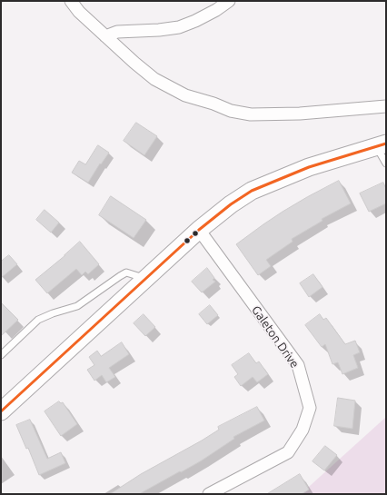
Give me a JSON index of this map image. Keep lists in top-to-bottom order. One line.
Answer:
{"streets":{"street":["Galeton Drive"]}}
